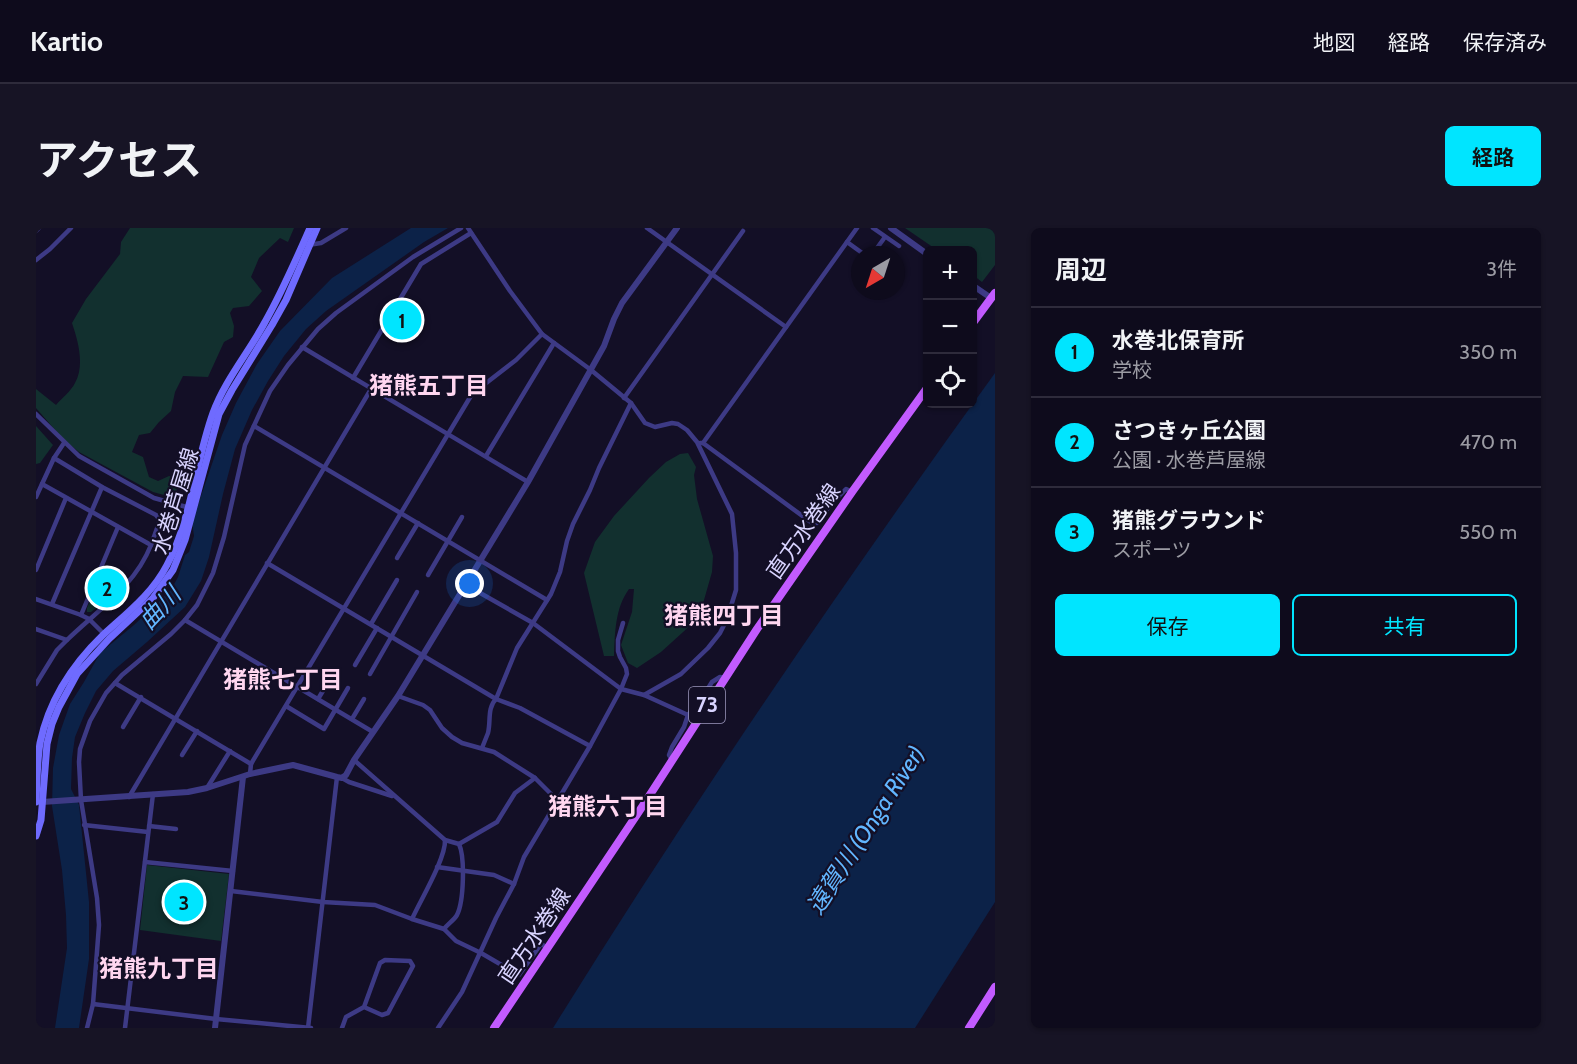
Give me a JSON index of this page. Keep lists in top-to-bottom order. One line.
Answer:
{"streets":{"main road":["水巻芦屋線","直方水巻線","73"]},"districts":["猪熊五丁目","猪熊四丁目","猪熊七丁目","猪熊六丁目","猪熊九丁目"],"water":["曲川","遠賀川 (Onga River)"],"north":"bottom left","page":{"header":"Kartio","nav":["地図","経路","保存済み"],"title":"アクセス","buttons":["経路",["保存","共有"]],"heading":["周辺","3件"],"map_buttons":["+","−"],"pins":["1","2","3"],"list":[{"mark":"1","name":"水巻北保育所","note":"学校","value":"350 m"},{"mark":"2","name":"さつきヶ丘公園","note":"公園 · 水巻芦屋線","value":"470 m"},{"mark":"3","name":"猪熊グラウンド","note":"スポーツ","value":"550 m"}]}}
